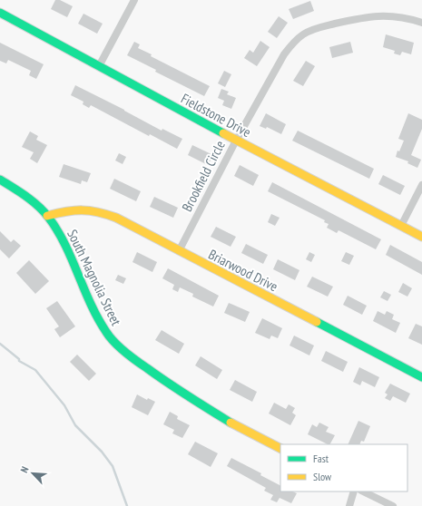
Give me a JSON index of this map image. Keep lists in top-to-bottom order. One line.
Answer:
{"streets":{"street":["Fieldstone Drive","Brookfield Circle","Briarwood Drive","South Magnolia Street"]},"crossings":[["Fieldstone Drive","Brookfield Circle"],["Brookfield Circle","Briarwood Drive"],["Briarwood Drive","South Magnolia Street"]],"legend":["Fast","Slow"],"north":"top left"}
